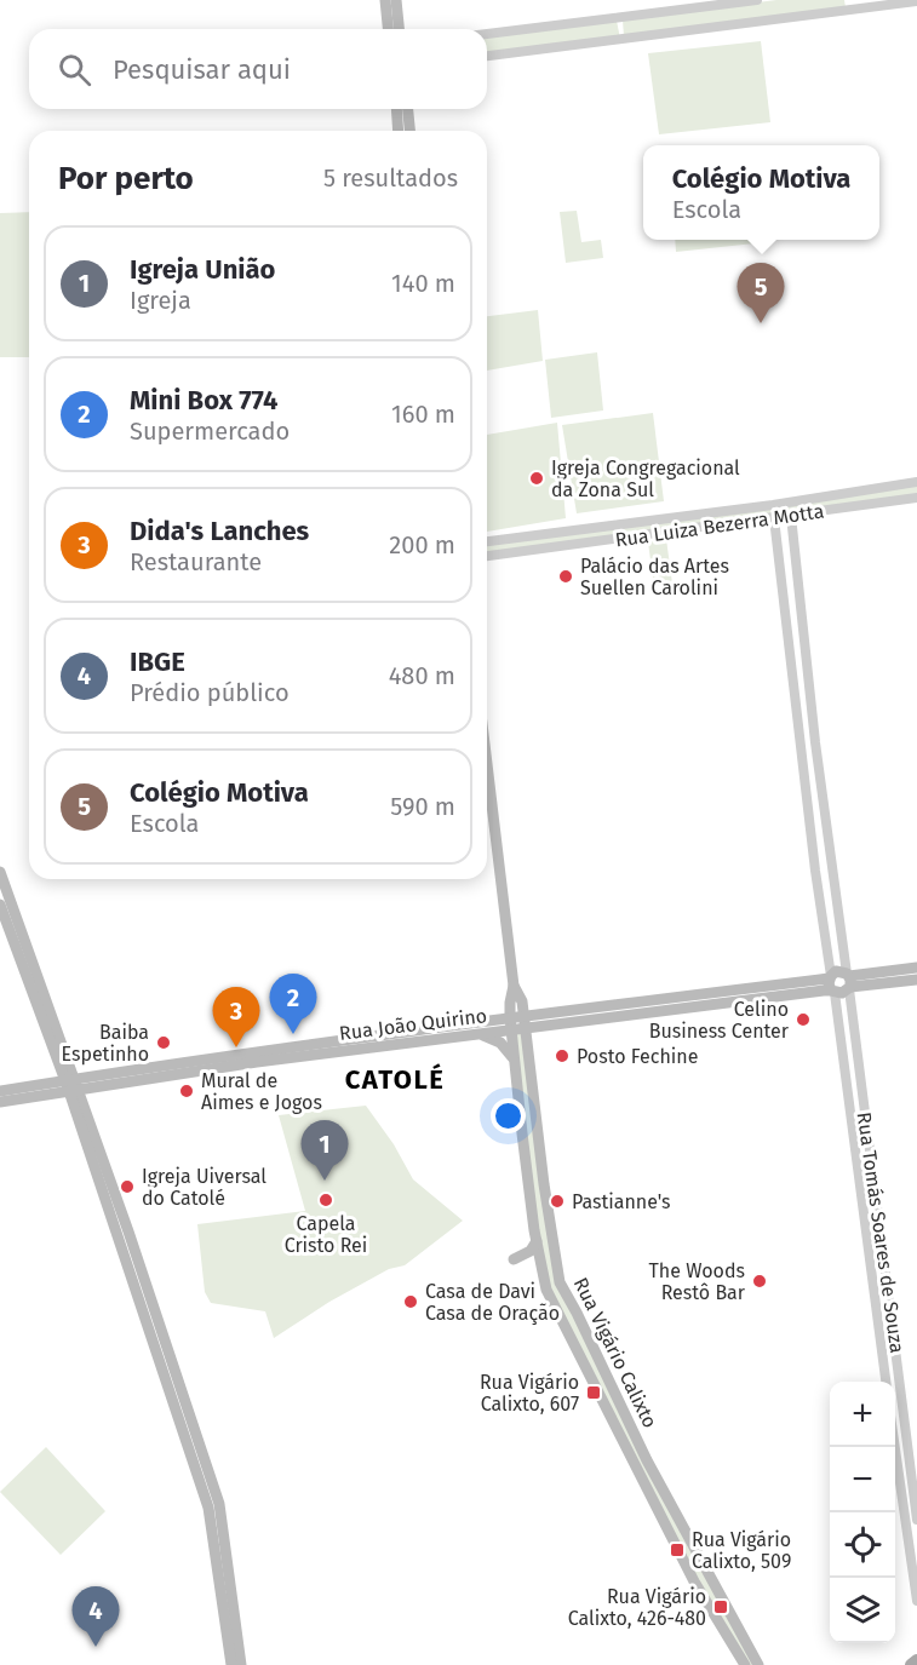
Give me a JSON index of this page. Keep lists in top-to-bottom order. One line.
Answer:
{"streets":{"main road":["Rua João Quirino","Rua Vigário Calixto"],"street":["Rua Luiza Bezerra Motta","Rua Tomás Soares de Souza"]},"crossings":[["Rua Luiza Bezerra Motta","Rua Tomás Soares de Souza"],["Rua João Quirino","Rua Tomás Soares de Souza"],["Rua João Quirino","Rua Vigário Calixto"]],"districts":["CATOLÉ"],"places":{"other":["Igreja Congregacional da Zona Sul","Palácio das Artes Suellen Carolini","Celino Business Center","Baiba Espetinho","Posto Fechine","Mural de Aimes e Jogos","Igreja Uiversal do Catolé","Capela Cristo Rei","Pastianne's","The Woods Restô Bar","Casa de Davi Casa de Oração"],"transit":["Rua Vigário Calixto, 607","Rua Vigário Calixto, 509","Rua Vigário Calixto, 426-480"]},"page":{"search":"Pesquisar aqui","heading":["Por perto","5 resultados"],"popup":["Colégio Motiva","Escola"],"list":[{"mark":"1","name":"Igreja União","note":"Igreja","value":"140 m"},{"mark":"2","name":"Mini Box 774","note":"Supermercado","value":"160 m"},{"mark":"3","name":"Dida's Lanches","note":"Restaurante","value":"200 m"},{"mark":"4","name":"IBGE","note":"Prédio público","value":"480 m"},{"mark":"5","name":"Colégio Motiva","note":"Escola","value":"590 m"}],"pins":["5","2","3","1","4"],"map_buttons":["+","−"]}}
